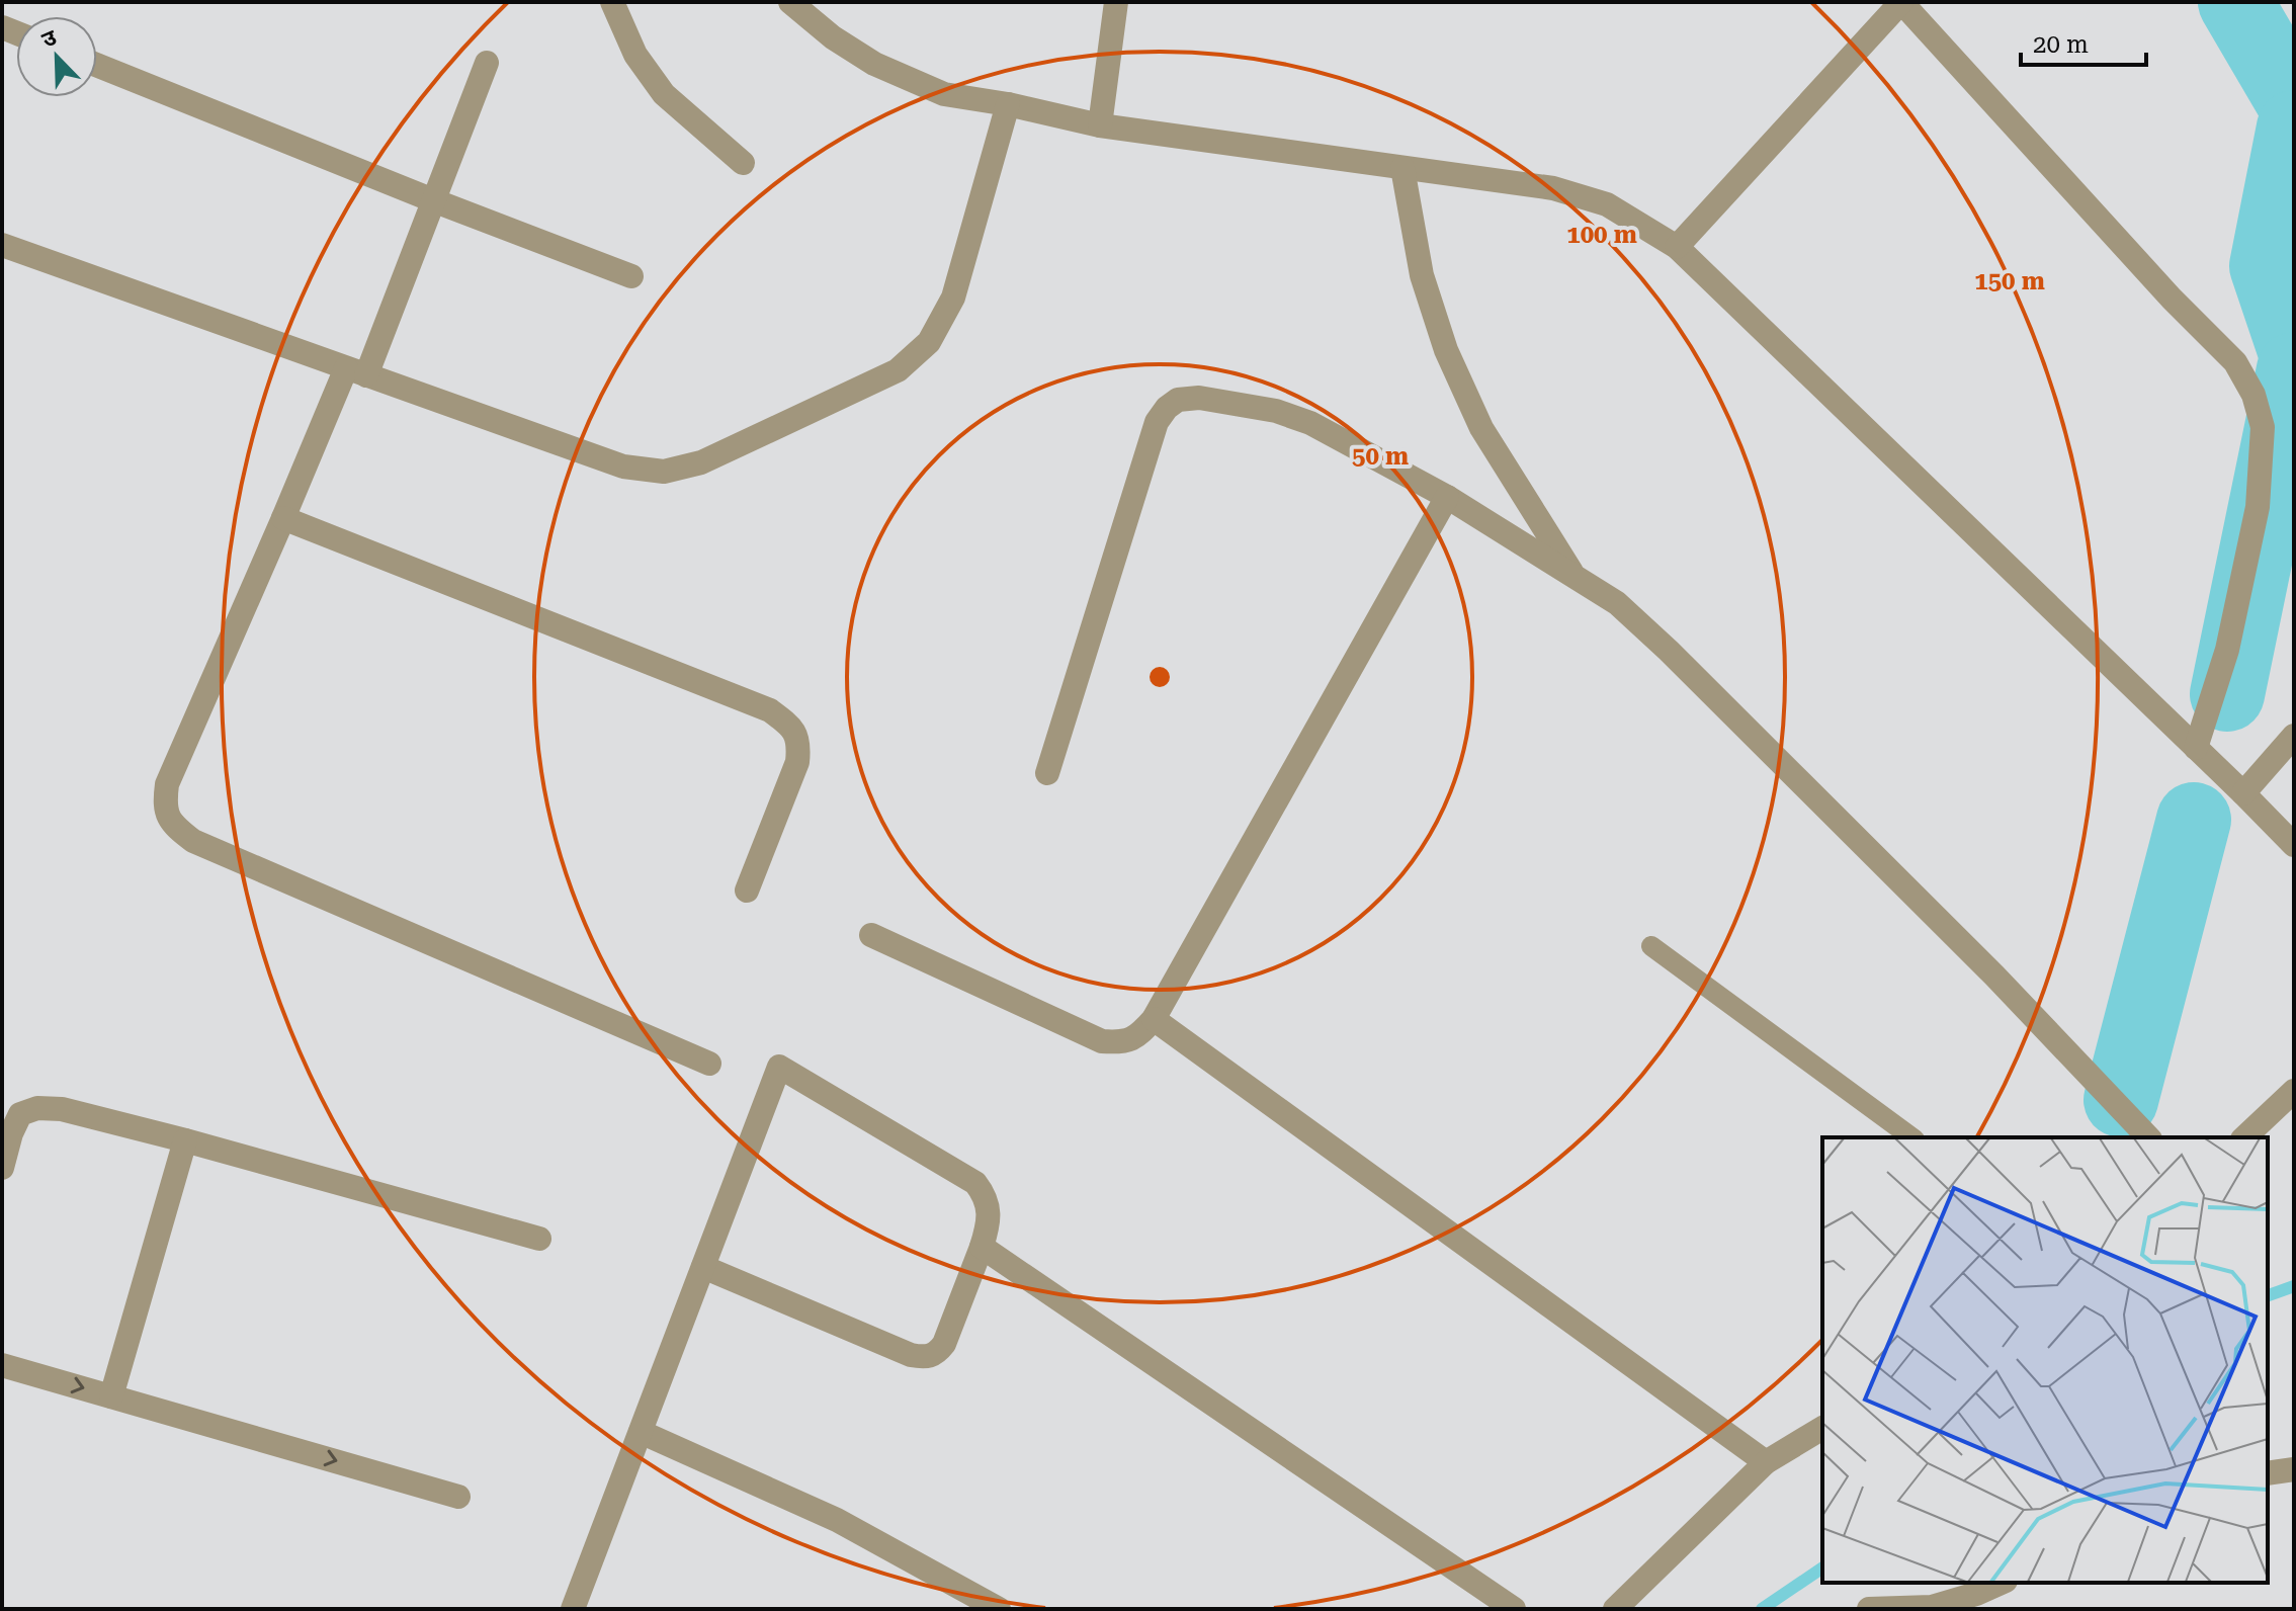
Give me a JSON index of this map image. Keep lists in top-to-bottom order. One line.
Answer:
{"scale_bar":"20 m","north":"top left","rings":["100 m","150 m","50 m"]}
